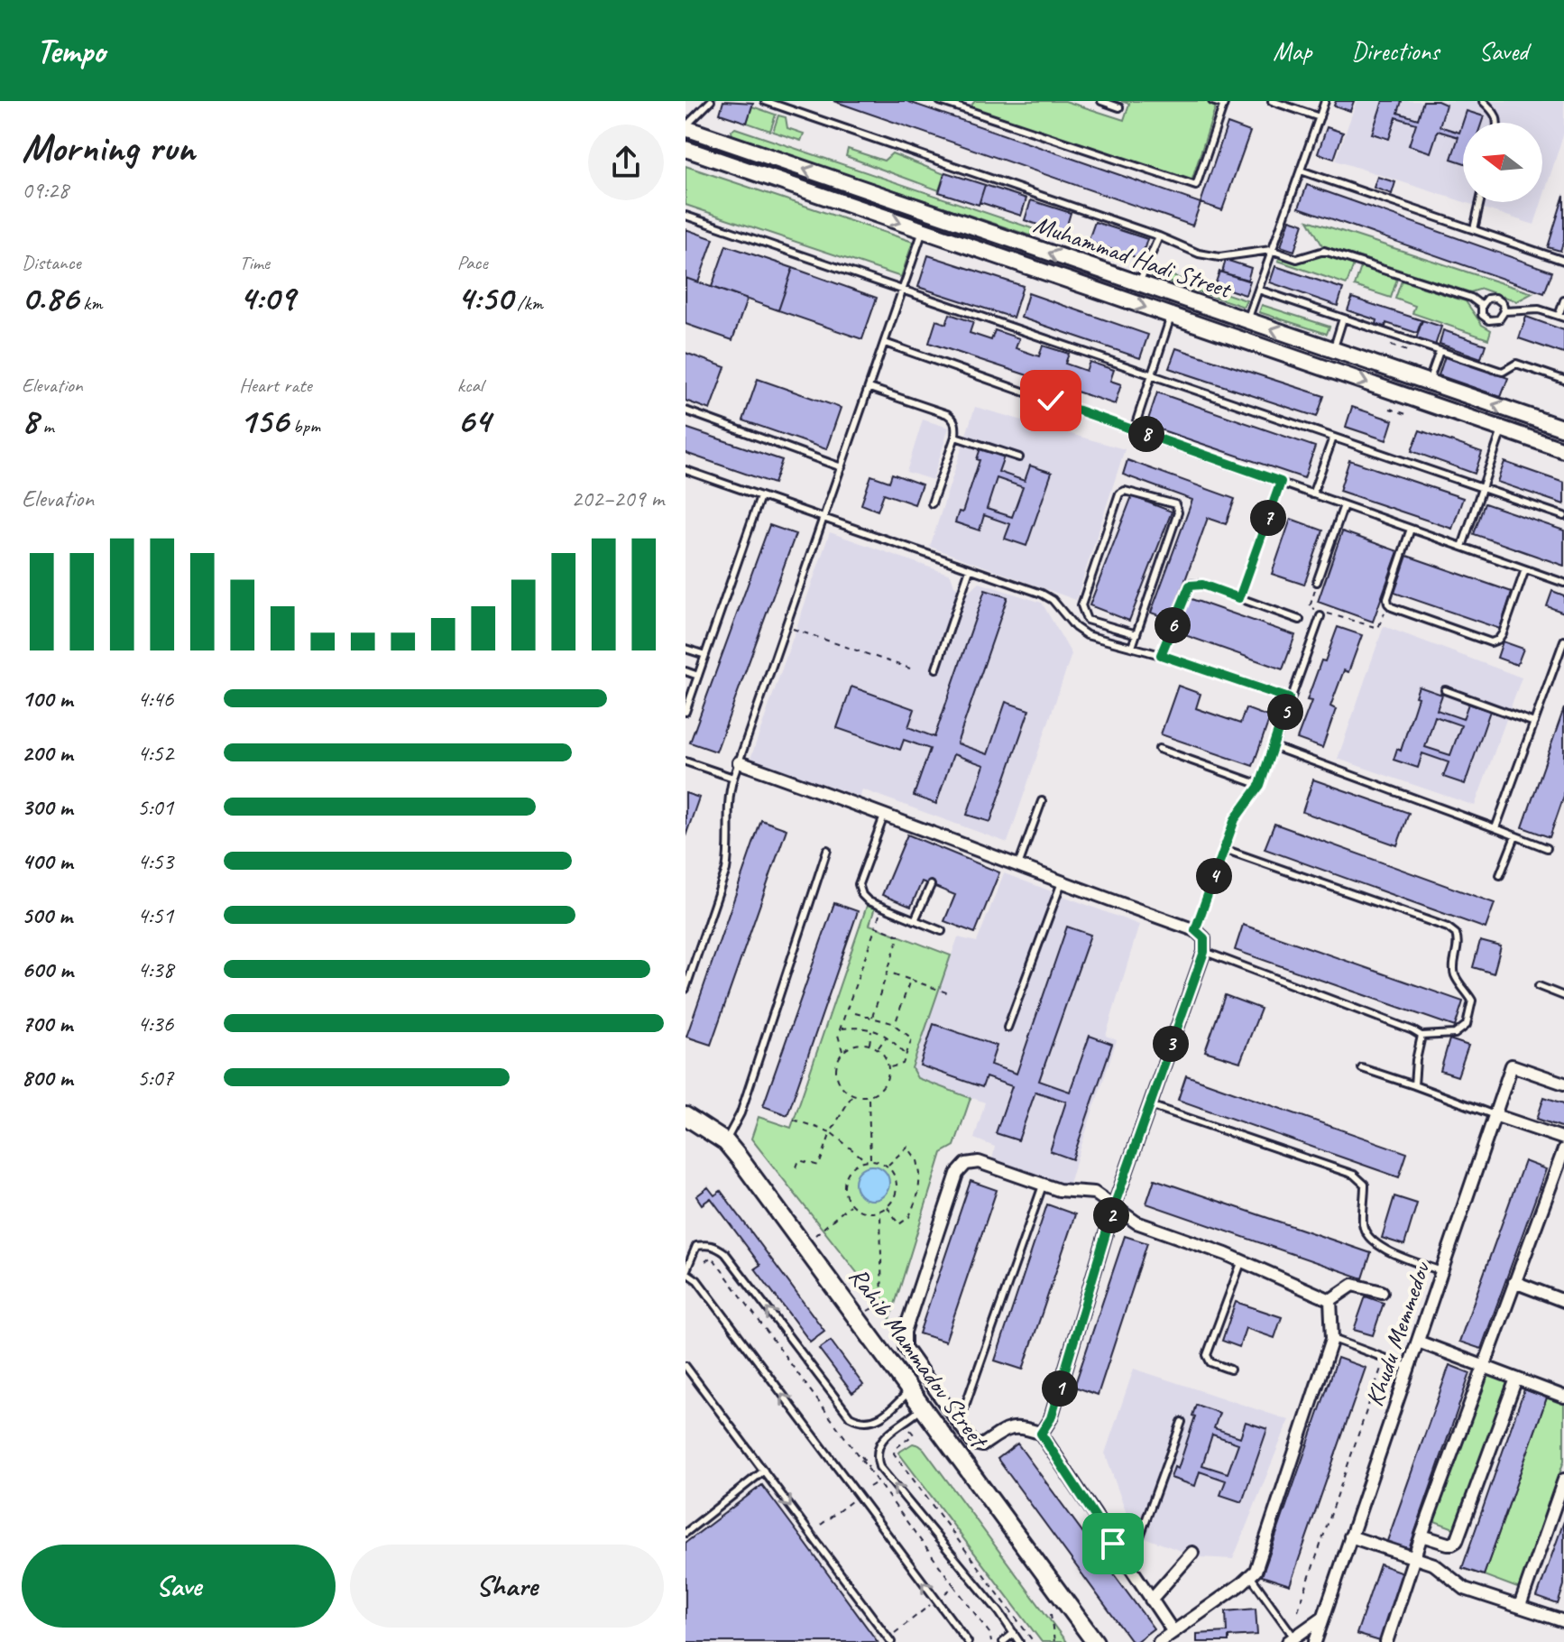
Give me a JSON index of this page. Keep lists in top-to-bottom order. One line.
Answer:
{"streets":{"main road":["Rahib Mammadov Street"],"street":["Muhammad Hadi Street","Khudu Memmedov"]},"north":"left","page":{"header":"Tempo","nav":["Map","Directions","Saved"],"heading":["Morning run","09:28"],"stats":[["Distance","0.86 km"],["Time","4:09"],["Pace","4:50 /km"],["Elevation","8 m"],["Heart rate","156 bpm"],["kcal","64"]],"pins":["8","7","6","5","4","3","2","1"],"chart":["Elevation","202–209 m"],"list":[{"name":"100 m","note":"4:46"},{"name":"200 m","note":"4:52"},{"name":"300 m","note":"5:01"},{"name":"400 m","note":"4:53"},{"name":"500 m","note":"4:51"},{"name":"600 m","note":"4:38"},{"name":"700 m","note":"4:36"},{"name":"800 m","note":"5:07"}],"buttons":["Save","Share"]}}
